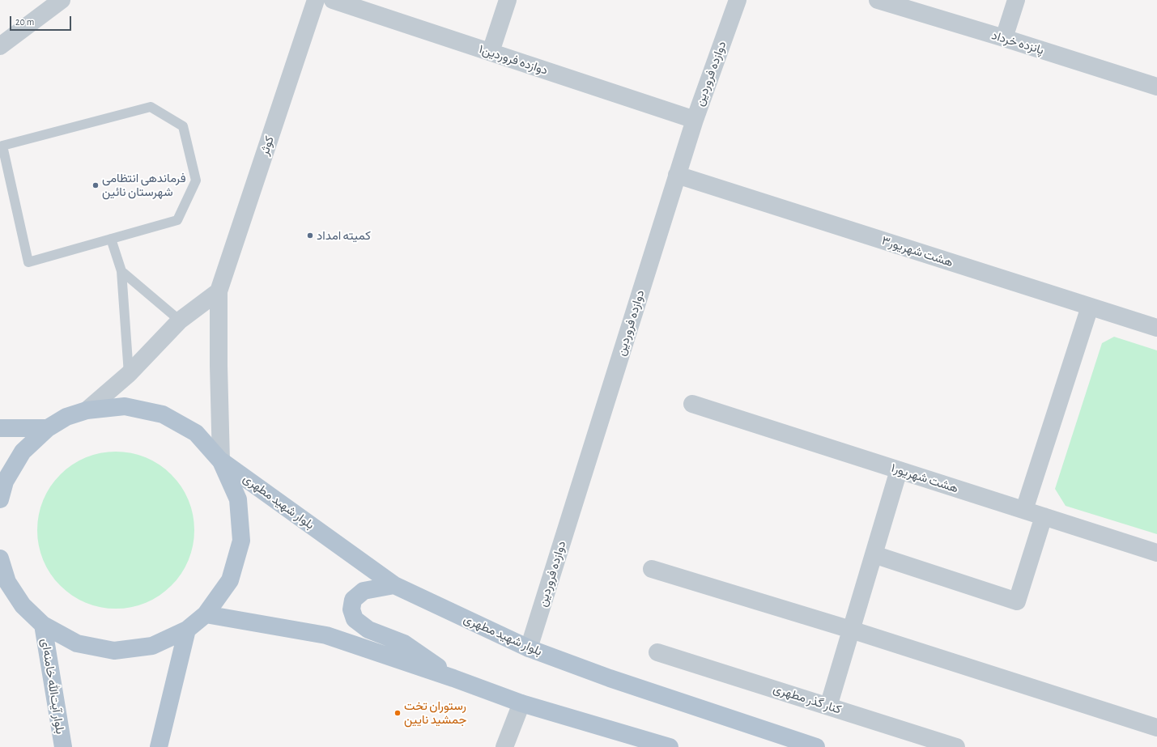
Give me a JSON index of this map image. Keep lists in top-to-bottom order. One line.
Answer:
{"streets":{"main road":["بلوار شهید مطهری","بلوار آیت‌الله خامنه‌ای"],"street":["پانزده خرداد","دوازده فروردین۱","دوازده فروردین","کوثر","هشت شهریور۳","هشت شهریور۱","کنار گذر مطهری"]},"crossings":[["دوازده فروردین۱","دوازده فروردین"],["دوازده فروردین","هشت شهریور۳"],["دوازده فروردین","بلوار شهید مطهری"],["کوثر","بلوار شهید مطهری"]],"places":["فرماندهی انتظامی شهرستان نائین","کمیته امداد","رستوران تخت جمشید نایین"],"scale_bar":"20 m"}
